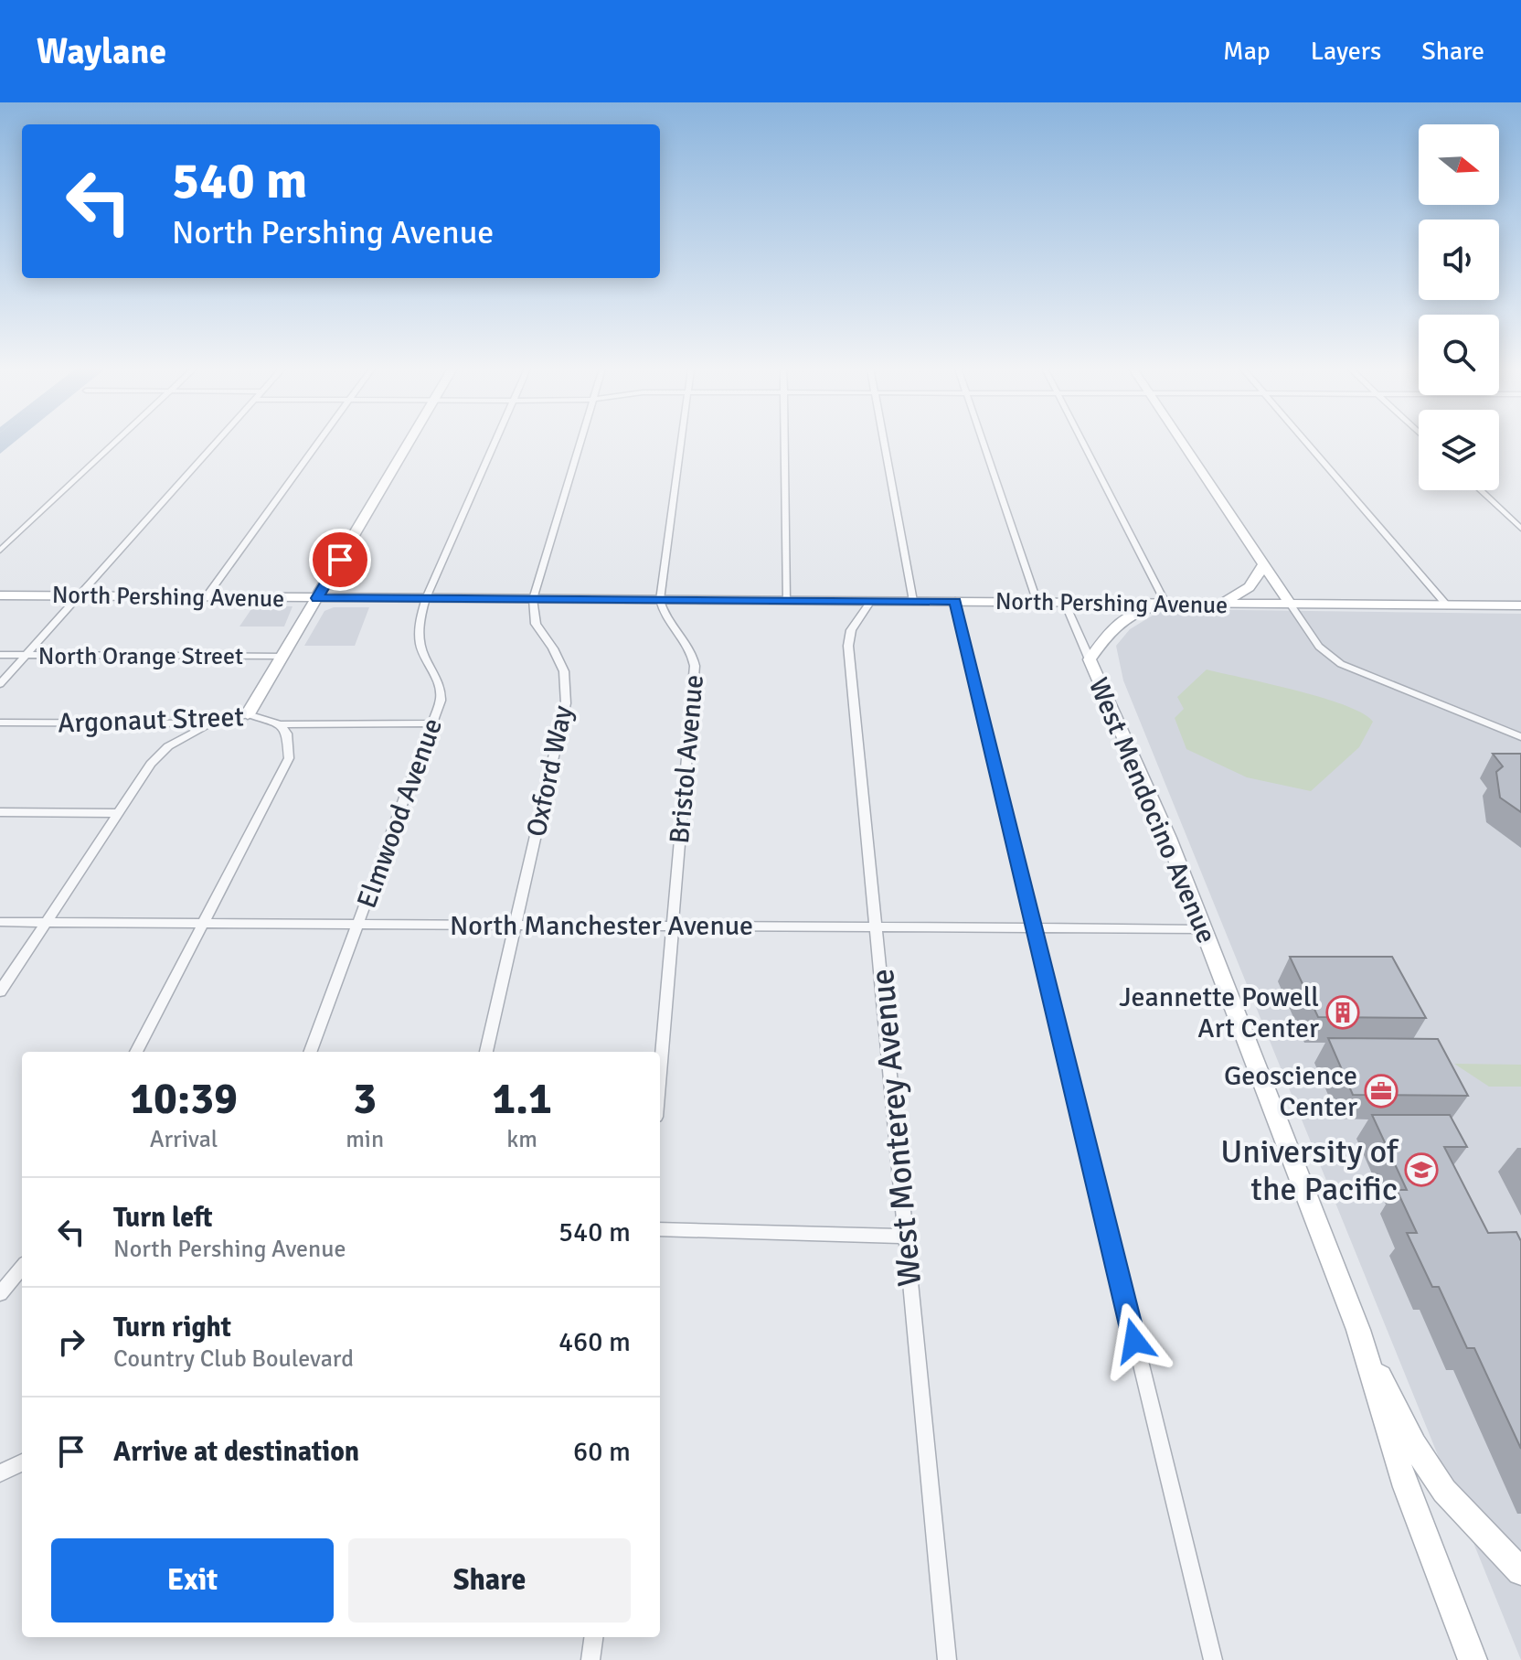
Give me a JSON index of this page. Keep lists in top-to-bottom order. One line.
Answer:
{"streets":{"street":["North Pershing Avenue","North Orange Street","Argonaut Street","Bristol Avenue","Oxford Way","West Mendocino Avenue","Elmwood Avenue","North Manchester Avenue","West Monterey Avenue"]},"crossings":[["North Pershing Avenue","Bristol Avenue"],["North Pershing Avenue","Oxford Way"],["North Pershing Avenue","West Mendocino Avenue"],["North Pershing Avenue","Elmwood Avenue"],["North Pershing Avenue","West Monterey Avenue"],["Argonaut Street","Elmwood Avenue"],["Bristol Avenue","North Manchester Avenue"],["Oxford Way","North Manchester Avenue"],["West Mendocino Avenue","North Manchester Avenue"],["Elmwood Avenue","North Manchester Avenue"],["North Manchester Avenue","West Monterey Avenue"]],"places":{"building":["Jeannette Powell Art Center"],"office":["Geoscience Center"],"school or university":["University of the Pacific"]},"north":"right","page":{"header":"Waylane","nav":["Map","Layers","Share"],"turn":["540 m","North Pershing Avenue"],"eta":["10:39","Arrival","3","min","1.1","km"],"list":[{"name":"Turn left","note":"North Pershing Avenue","value":"540 m"},{"name":"Turn right","note":"Country Club Boulevard","value":"460 m"},{"name":"Arrive at destination","value":"60 m"}],"buttons":["Exit","Share"]}}
